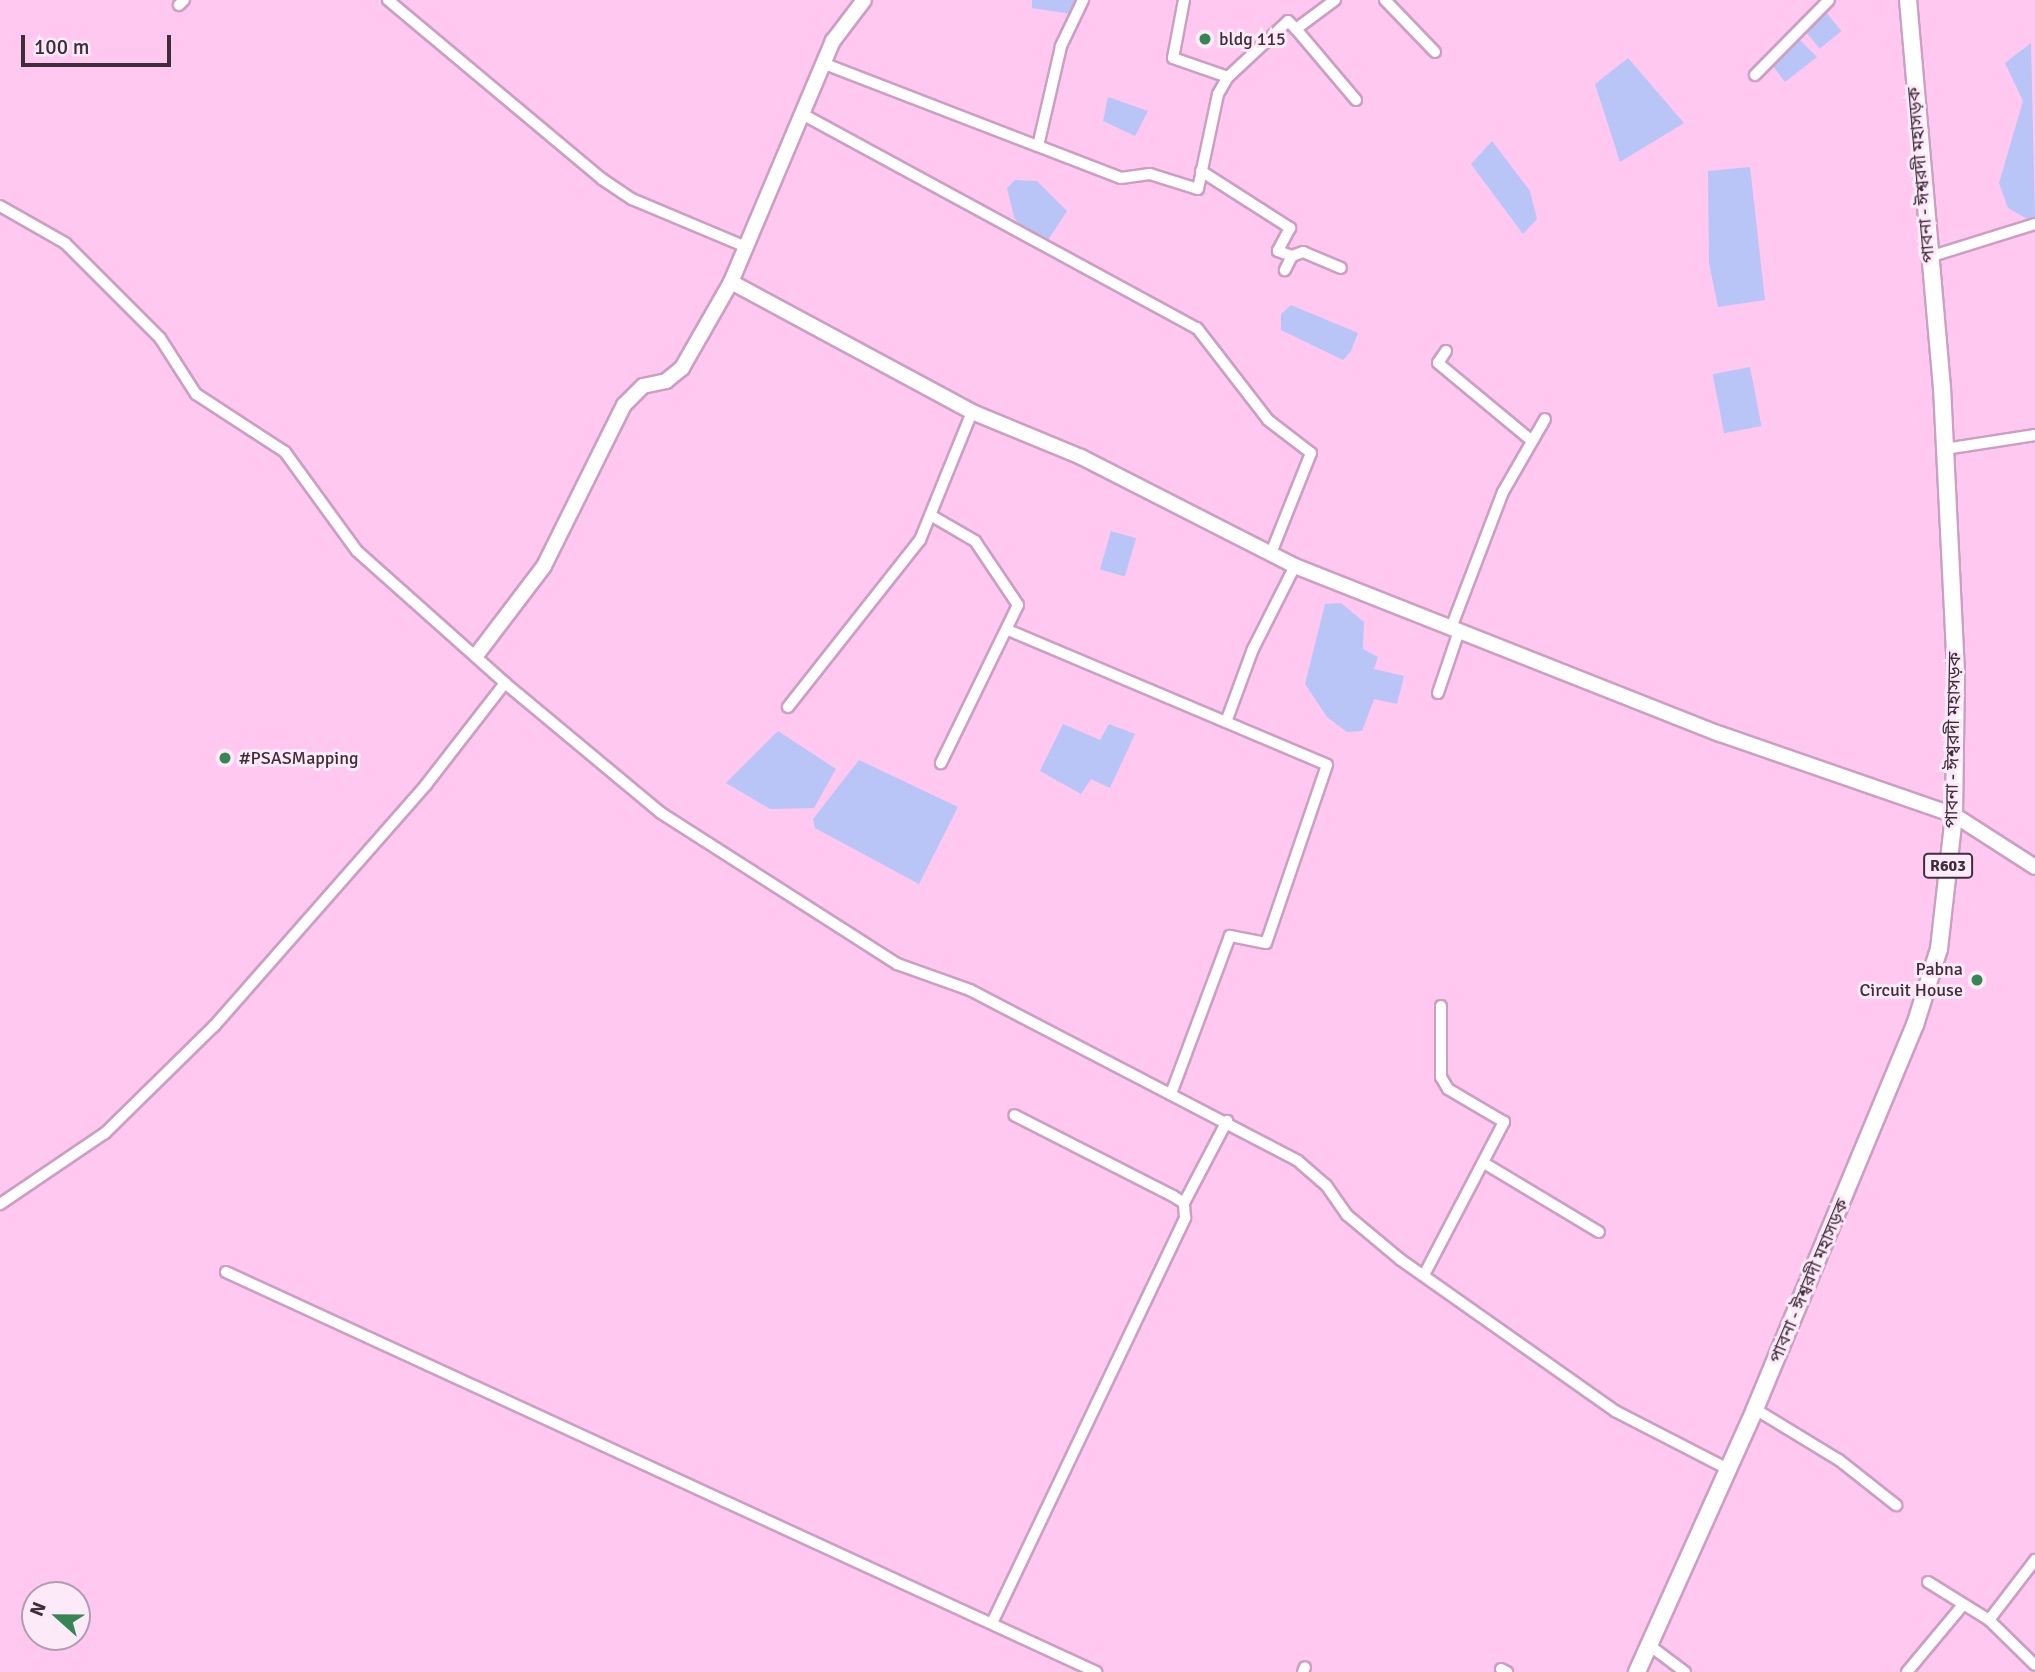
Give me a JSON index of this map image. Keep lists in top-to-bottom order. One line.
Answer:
{"streets":{"main road":["পাবনা - ঈশ্বরদী মহাসড়ক","R603"]},"places":["bldg 115","#PSASMapping","Pabna Circuit House"],"scale_bar":"100 m","north":"left"}
